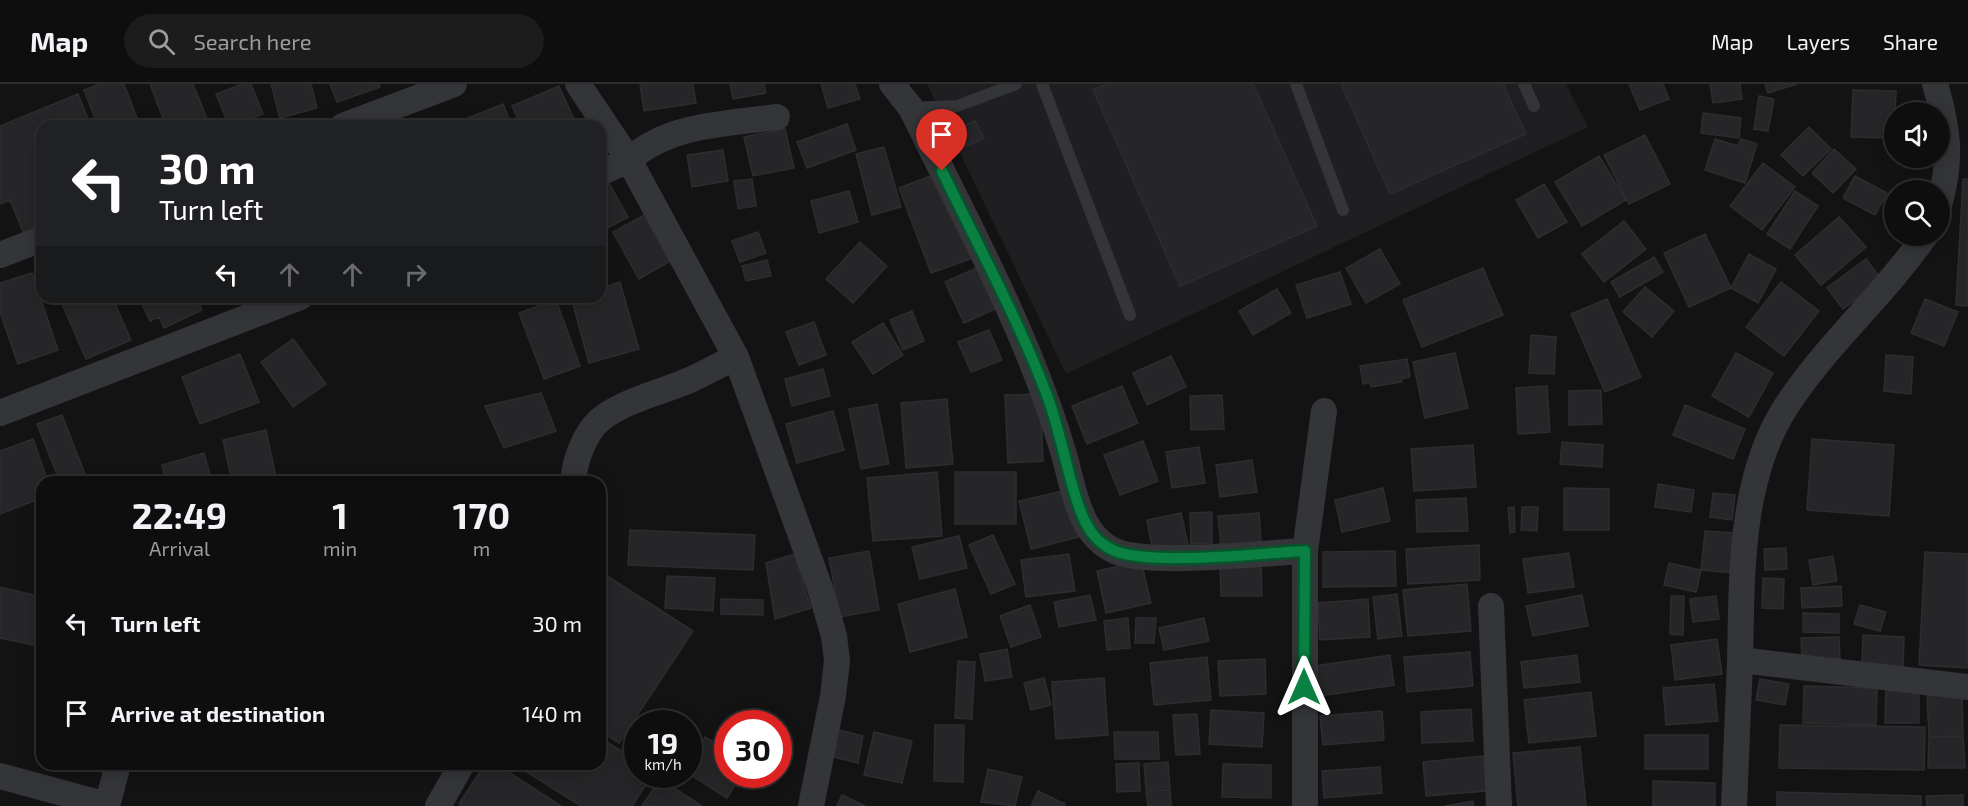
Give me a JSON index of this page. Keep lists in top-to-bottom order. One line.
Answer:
{"page":{"header":"Map","search":"Search here","nav":["Map","Layers","Share"],"turn":["30 m","Turn left"],"eta":["22:49","Arrival","1","min","170","m"],"list":[{"name":"Turn left","value":"30 m"},{"name":"Arrive at destination","value":"140 m"}],"speed":"19 km/h","limit":"30"}}
